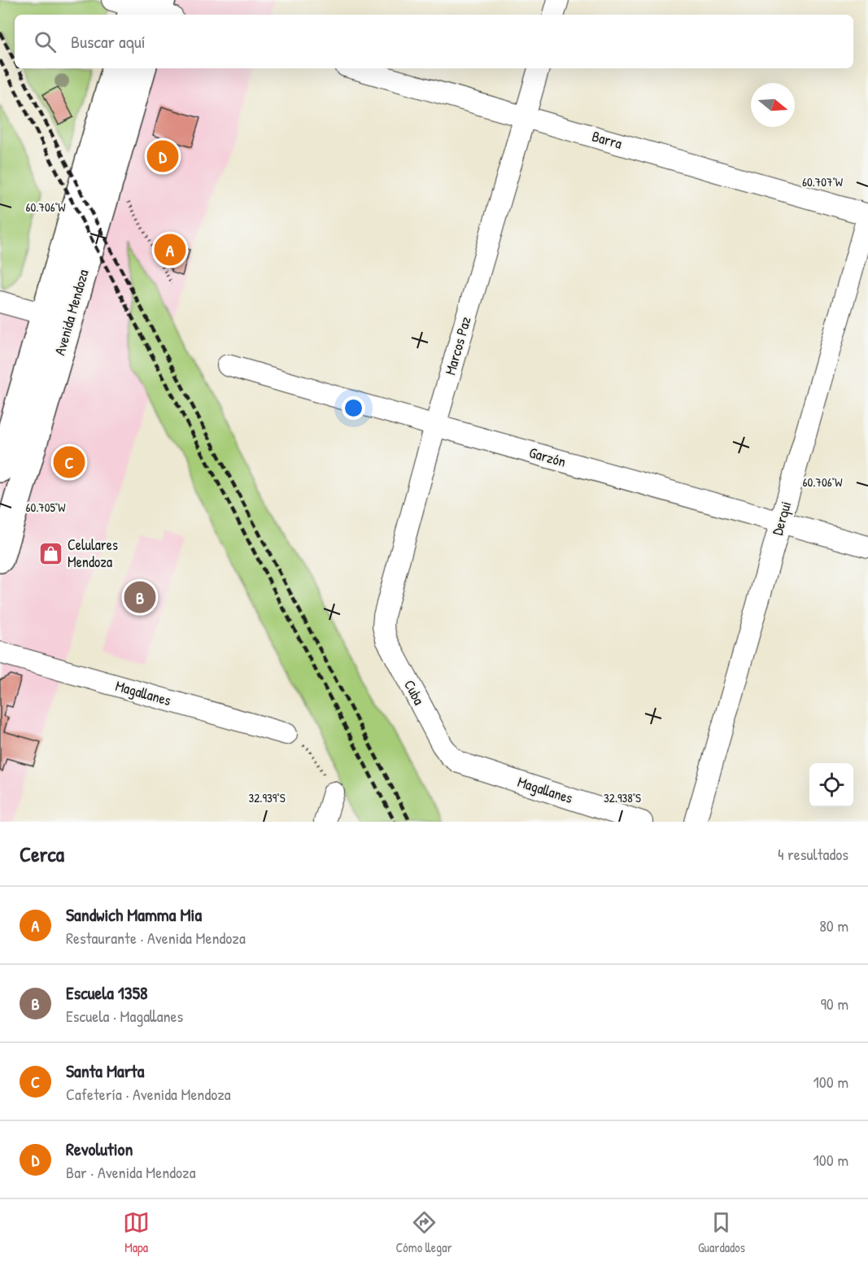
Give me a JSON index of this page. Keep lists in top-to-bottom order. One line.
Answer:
{"streets":{"main road":["Avenida Mendoza"],"street":["Barra","Marcos Paz","Garzón","Derqui","Cuba","Magallanes"]},"crossings":[["Barra","Marcos Paz"],["Barra","Derqui"],["Marcos Paz","Garzón"],["Marcos Paz","Cuba"],["Garzón","Derqui"],["Cuba","Magallanes"]],"places":{"shop":["Celulares Mendoza"]},"north":"right","page":{"search":"Buscar aquí","pins":["D","A","C","B"],"heading":["Cerca","4 resultados"],"list":[{"mark":"A","name":"Sandwich Mamma Mia","note":"Restaurante · Avenida Mendoza","value":"80 m"},{"mark":"B","name":"Escuela 1358","note":"Escuela · Magallanes","value":"90 m"},{"mark":"C","name":"Santa Marta","note":"Cafetería · Avenida Mendoza","value":"100 m"},{"mark":"D","name":"Revolution","note":"Bar · Avenida Mendoza","value":"100 m"}],"nav":["Mapa","Cómo llegar","Guardados"]},"coordinates":["60.707°W","60.706°W","60.705°W","32.939°S","32.938°S"]}
